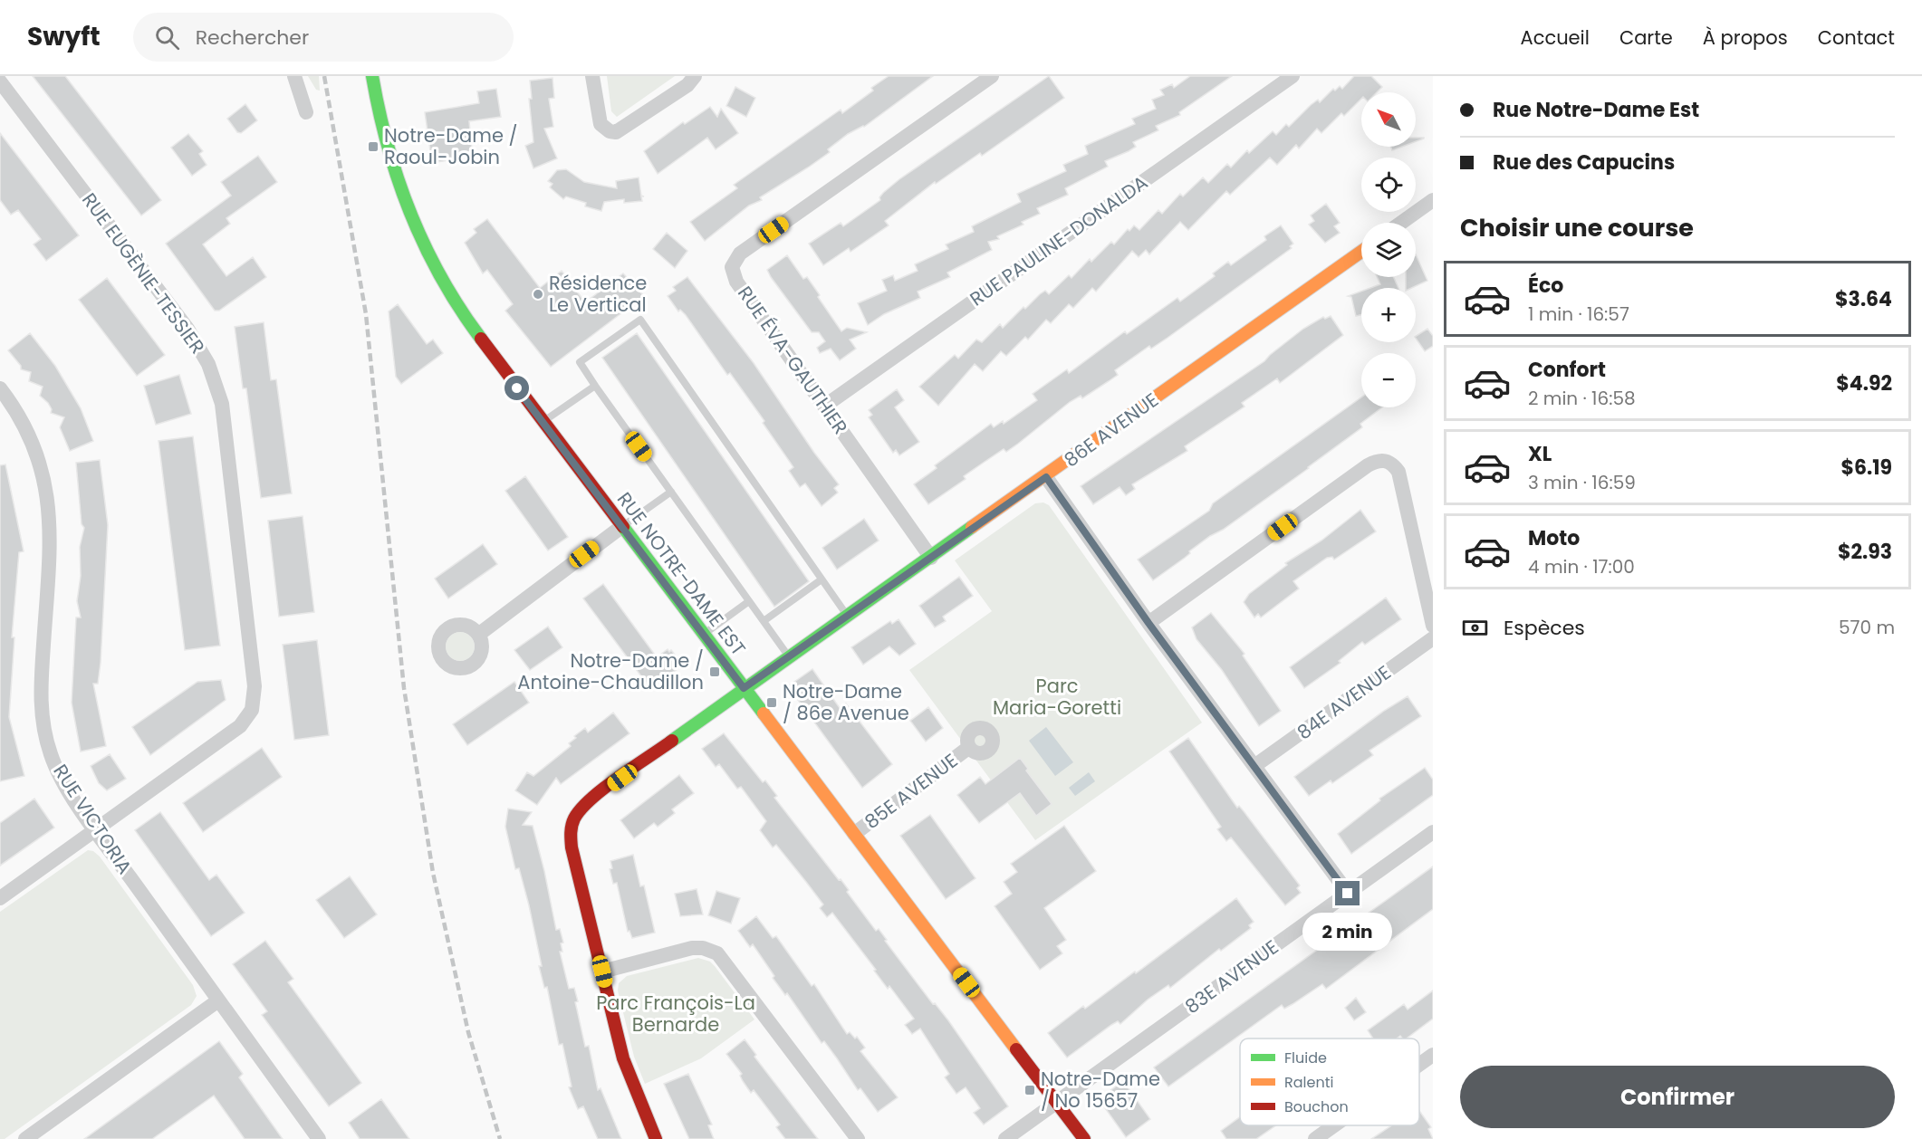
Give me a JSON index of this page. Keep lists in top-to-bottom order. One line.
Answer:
{"streets":{"street":["RUE PAULINE-DONALDA","RUE EUGÈNIE-TESSIER","RUE ÉVA-GAUTHIER","86E AVENUE","RUE NOTRE-DAME EST","84E AVENUE","85E AVENUE","RUE VICTORIA","83E AVENUE"]},"crossings":[["RUE PAULINE-DONALDA","RUE ÉVA-GAUTHIER"],["RUE EUGÈNIE-TESSIER","RUE VICTORIA"],["RUE ÉVA-GAUTHIER","86E AVENUE"],["86E AVENUE","RUE NOTRE-DAME EST"],["RUE NOTRE-DAME EST","85E AVENUE"],["RUE NOTRE-DAME EST","83E AVENUE"]],"parks":["Parc Maria-Goretti","Parc François-La Bernarde"],"places":{"transit":["Notre-Dame / Raoul-Jobin","Notre-Dame / Antoine-Chaudillon","Notre-Dame / 86e Avenue","Notre-Dame / No 15657"],"other":["Résidence Le Vertical"]},"legend":["Fluide","Ralenti","Bouchon"],"north":"top left","page":{"header":"Swyft","search":"Rechercher","nav":["Accueil","Carte","À propos","Contact"],"banner":["Rue Notre-Dame Est","Rue des Capucins"],"map_buttons":["+","−"],"heading":"Choisir une course","list":[{"name":"Éco","note":"1 min · 16:57","value":"$3.64"},{"name":"Confort","note":"2 min · 16:58","value":"$4.92"},{"name":"XL","note":"3 min · 16:59","value":"$6.19"},{"name":"Moto","note":"4 min · 17:00","value":"$2.93"}],"pay":["Espèces","570 m"],"bubble":"2 min","buttons":"Confirmer"}}
